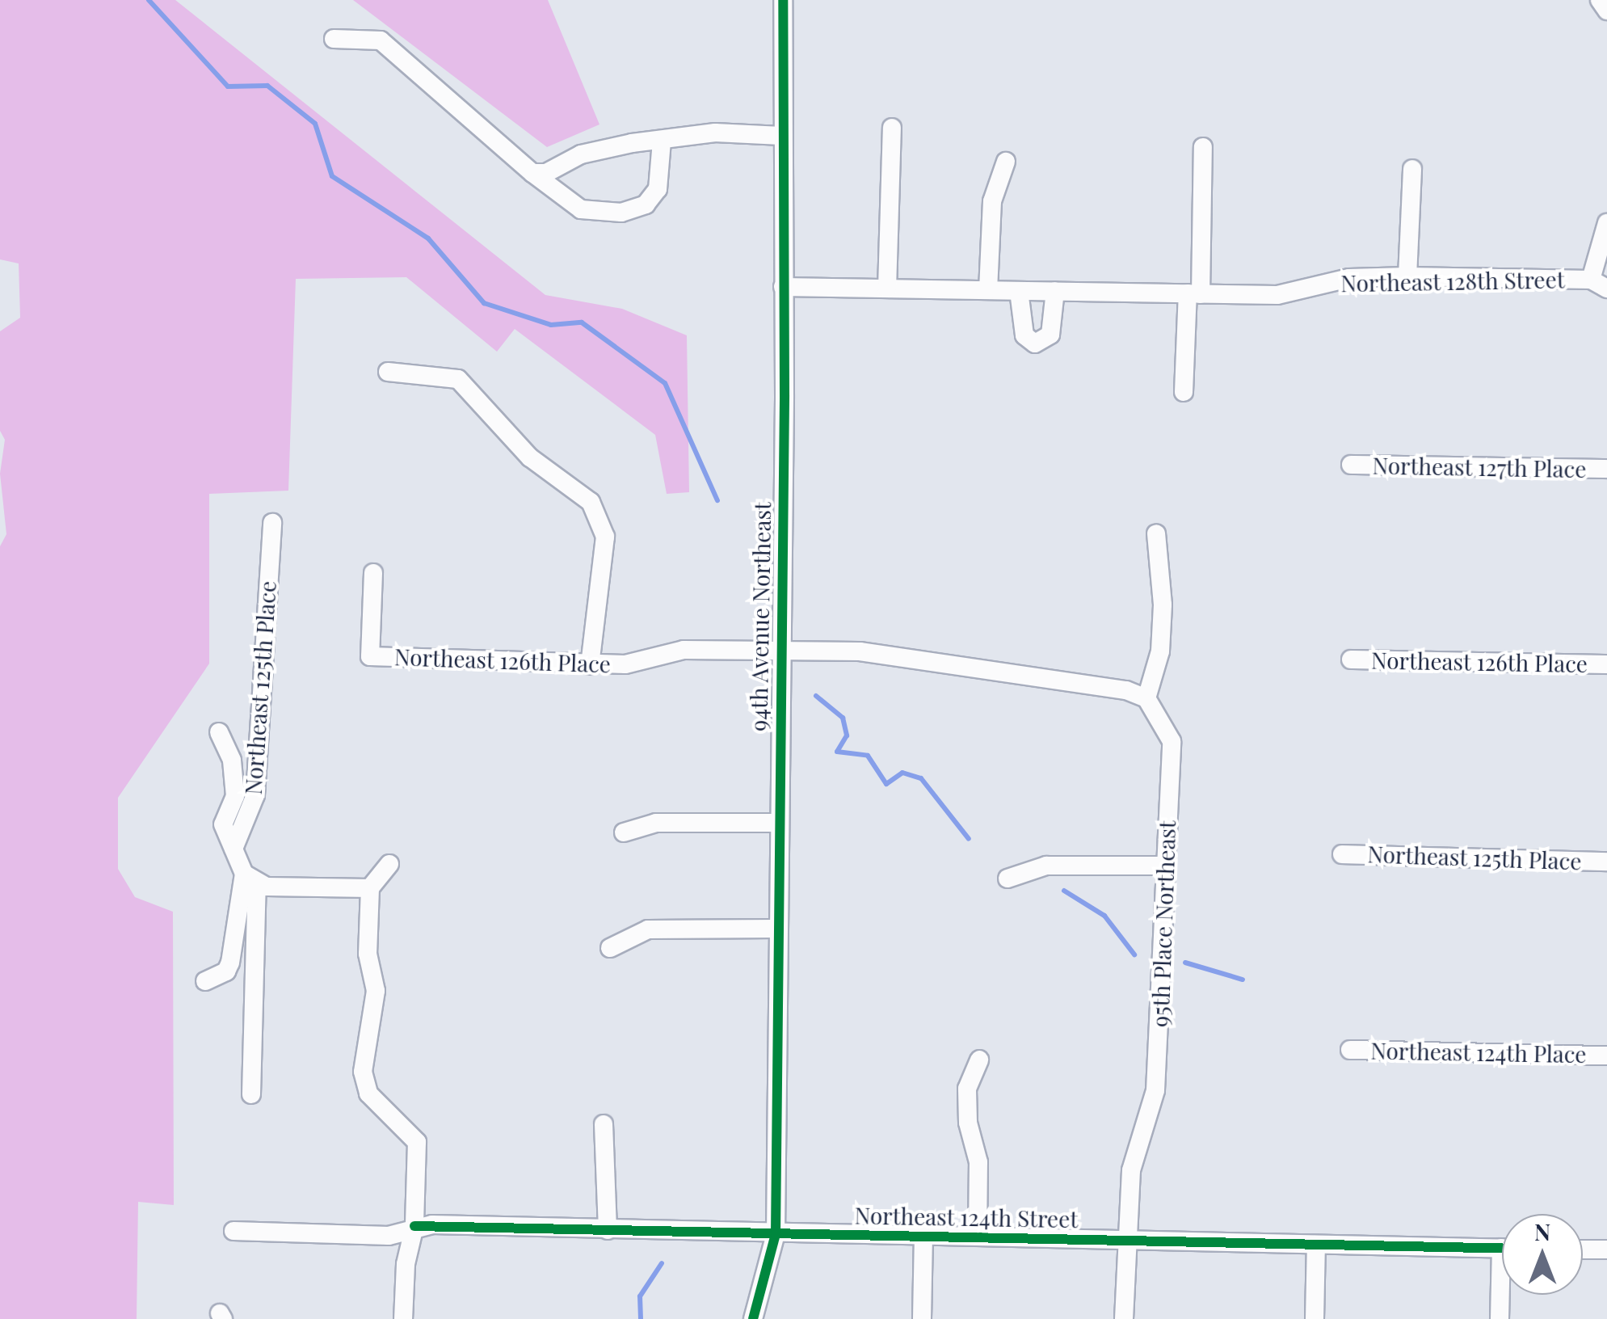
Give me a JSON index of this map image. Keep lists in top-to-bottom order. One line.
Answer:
{"streets":{"street":["Northeast 128th Street","Northeast 127th Place","94th Avenue Northeast","Northeast 126th Place","Northeast 125th Place","95th Place Northeast","Northeast 124th Place","Northeast 124th Street"]},"crossings":[["Northeast 128th Street","94th Avenue Northeast"],["94th Avenue Northeast","Northeast 126th Place"],["94th Avenue Northeast","Northeast 124th Street"],["Northeast 126th Place","95th Place Northeast"],["95th Place Northeast","Northeast 124th Street"]],"north":"top"}
